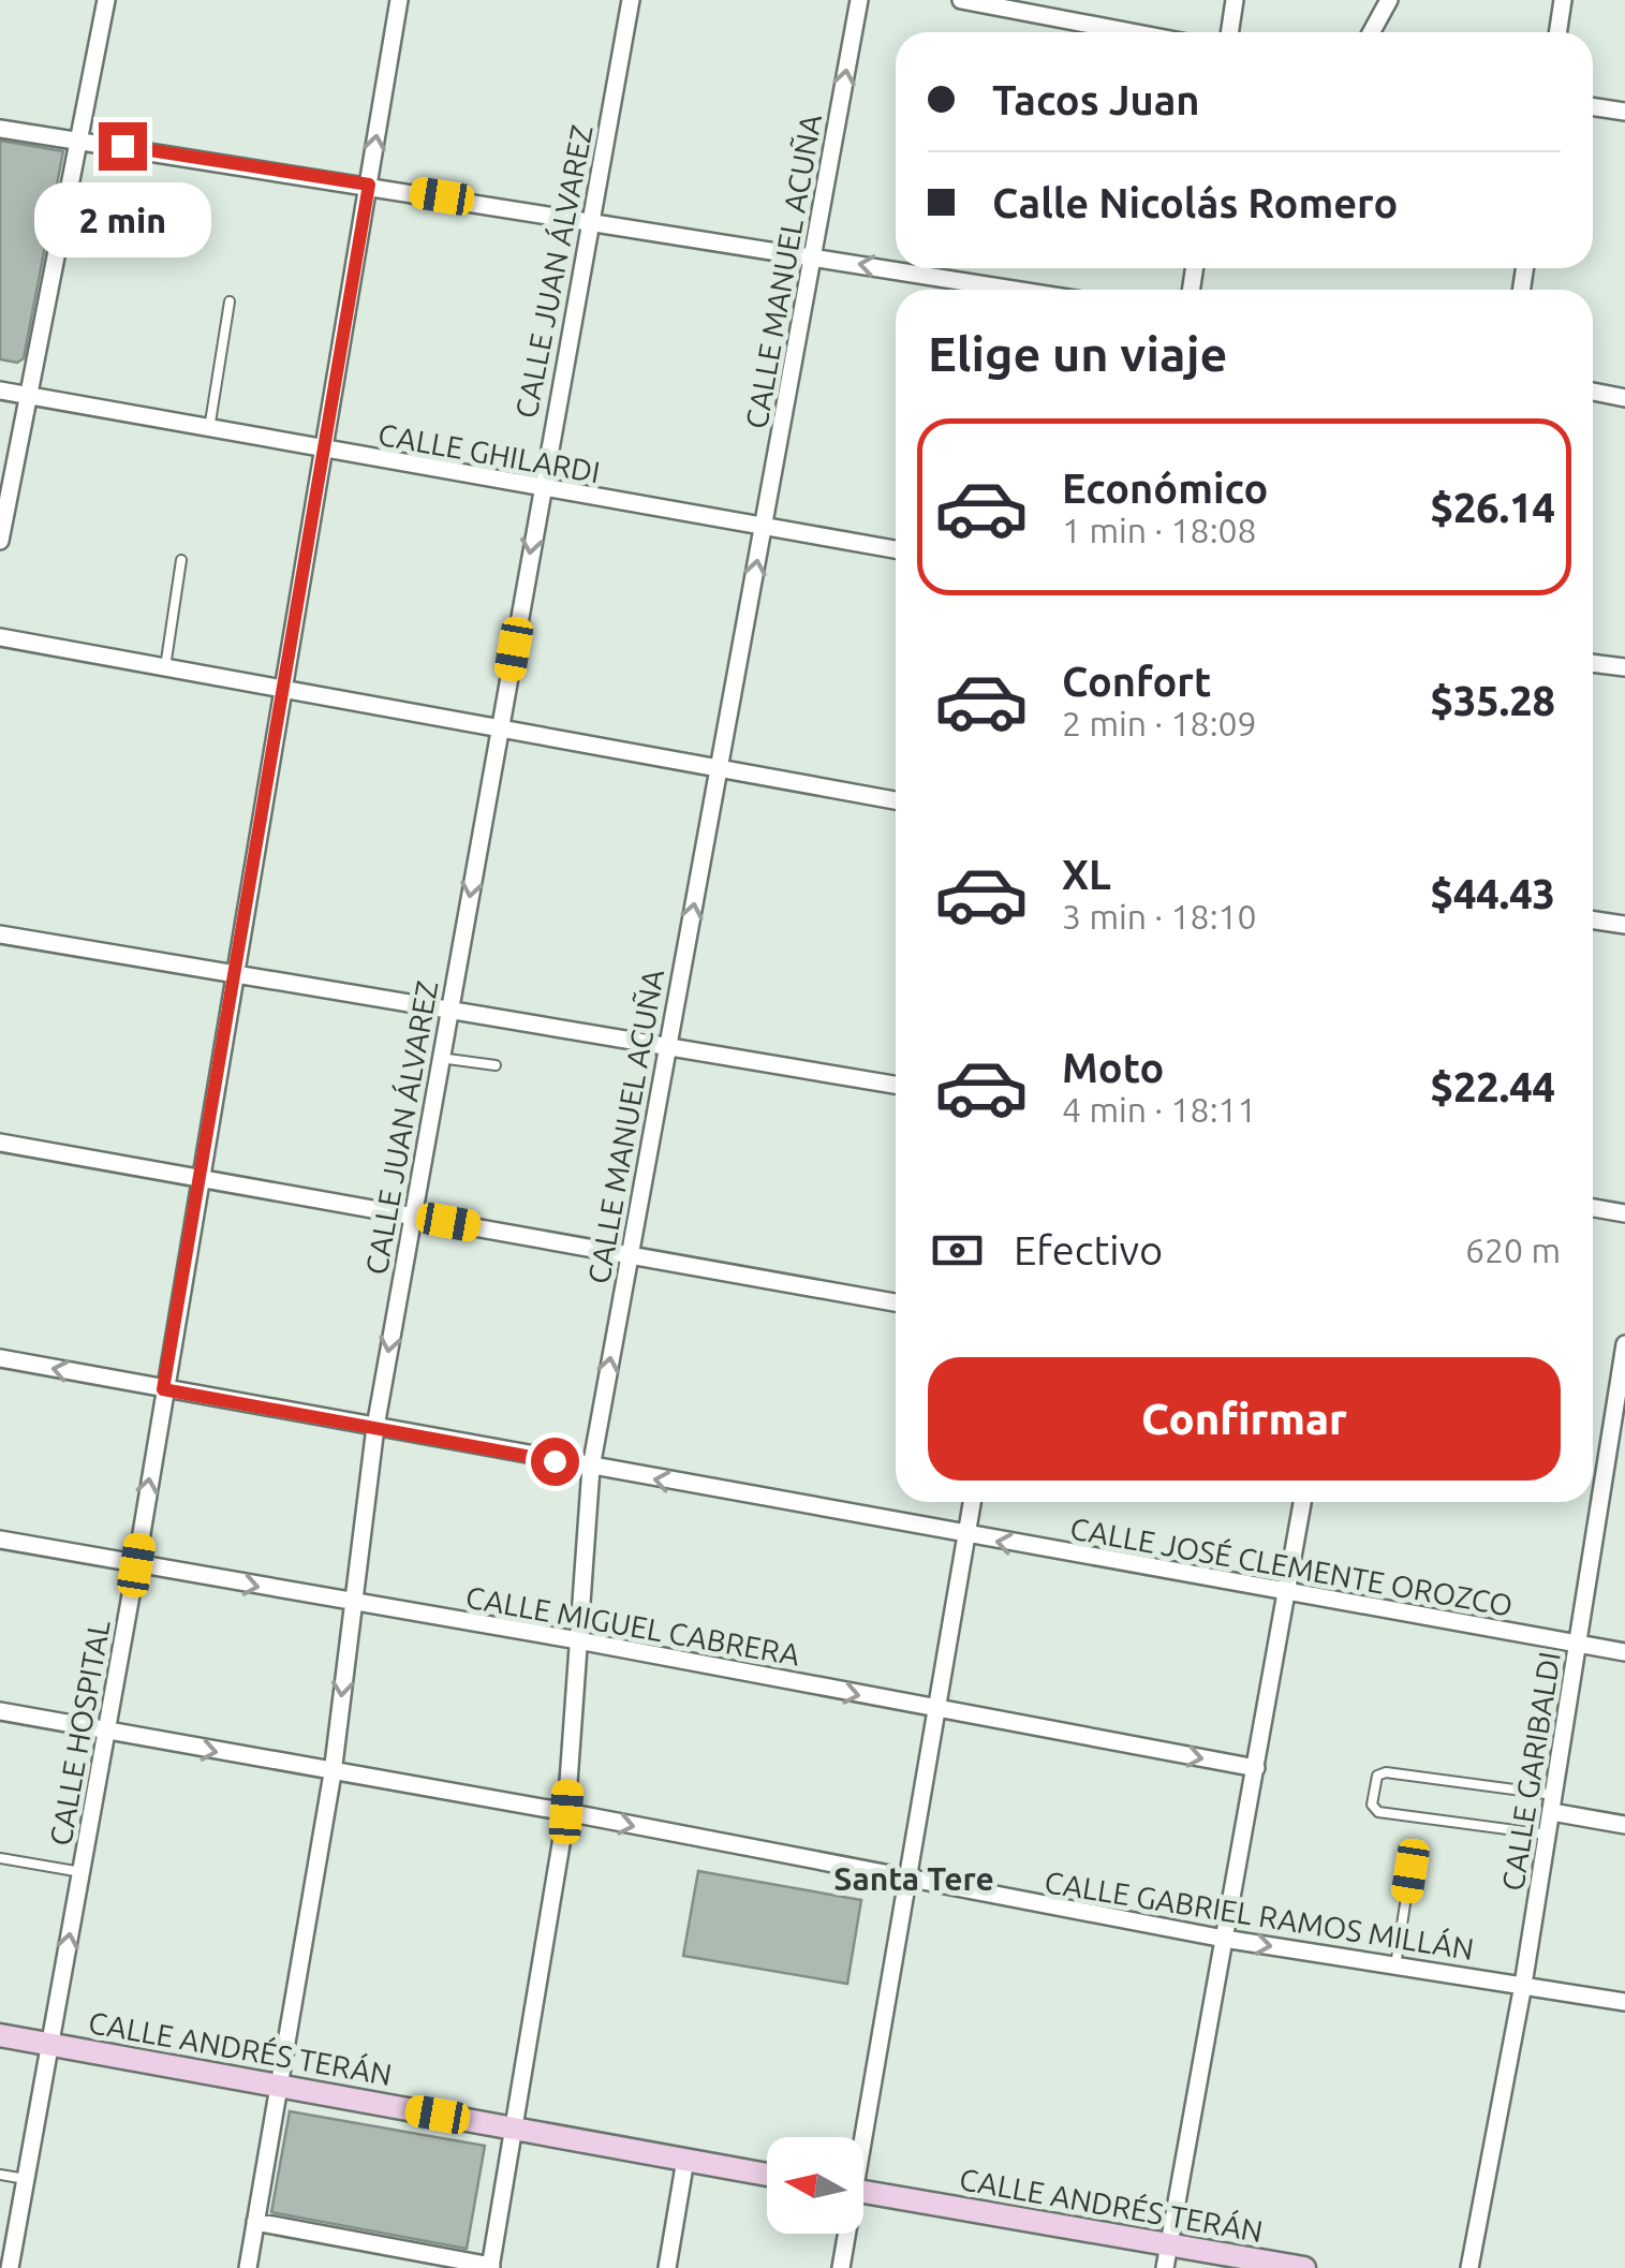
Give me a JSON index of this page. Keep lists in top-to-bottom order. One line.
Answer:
{"streets":{"street":["CALLE JUAN ÁLVAREZ","CALLE MANUEL ACUÑA","CALLE GHILARDI","CALLE JOSÉ CLEMENTE OROZCO","CALLE MIGUEL CABRERA","CALLE HOSPITAL","CALLE GARIBALDI","CALLE GABRIEL RAMOS MILLÁN","CALLE ANDRÉS TERÁN"]},"crossings":[["CALLE JUAN ÁLVAREZ","CALLE GHILARDI"],["CALLE JUAN ÁLVAREZ","CALLE JOSÉ CLEMENTE OROZCO"],["CALLE JUAN ÁLVAREZ","CALLE MIGUEL CABRERA"],["CALLE JUAN ÁLVAREZ","CALLE GABRIEL RAMOS MILLÁN"],["CALLE JUAN ÁLVAREZ","CALLE ANDRÉS TERÁN"],["CALLE MANUEL ACUÑA","CALLE GHILARDI"],["CALLE MANUEL ACUÑA","CALLE JOSÉ CLEMENTE OROZCO"],["CALLE MANUEL ACUÑA","CALLE MIGUEL CABRERA"],["CALLE MANUEL ACUÑA","CALLE GABRIEL RAMOS MILLÁN"],["CALLE MANUEL ACUÑA","CALLE ANDRÉS TERÁN"],["CALLE GHILARDI","CALLE HOSPITAL"],["CALLE JOSÉ CLEMENTE OROZCO","CALLE HOSPITAL"],["CALLE JOSÉ CLEMENTE OROZCO","CALLE GARIBALDI"],["CALLE MIGUEL CABRERA","CALLE HOSPITAL"],["CALLE HOSPITAL","CALLE GABRIEL RAMOS MILLÁN"],["CALLE HOSPITAL","CALLE ANDRÉS TERÁN"],["CALLE GARIBALDI","CALLE GABRIEL RAMOS MILLÁN"]],"one_way":["CALLE JUAN ÁLVAREZ","CALLE MANUEL ACUÑA","CALLE JOSÉ CLEMENTE OROZCO","CALLE MIGUEL CABRERA","CALLE GABRIEL RAMOS MILLÁN"],"districts":["Santa Tere"],"north":"left","page":{"banner":["Tacos Juan","Calle Nicolás Romero"],"bubble":"2 min","heading":"Elige un viaje","list":[{"name":"Económico","note":"1 min · 18:08","value":"$26.14"},{"name":"Confort","note":"2 min · 18:09","value":"$35.28"},{"name":"XL","note":"3 min · 18:10","value":"$44.43"},{"name":"Moto","note":"4 min · 18:11","value":"$22.44"}],"pay":["Efectivo","620 m"],"buttons":"Confirmar"}}
